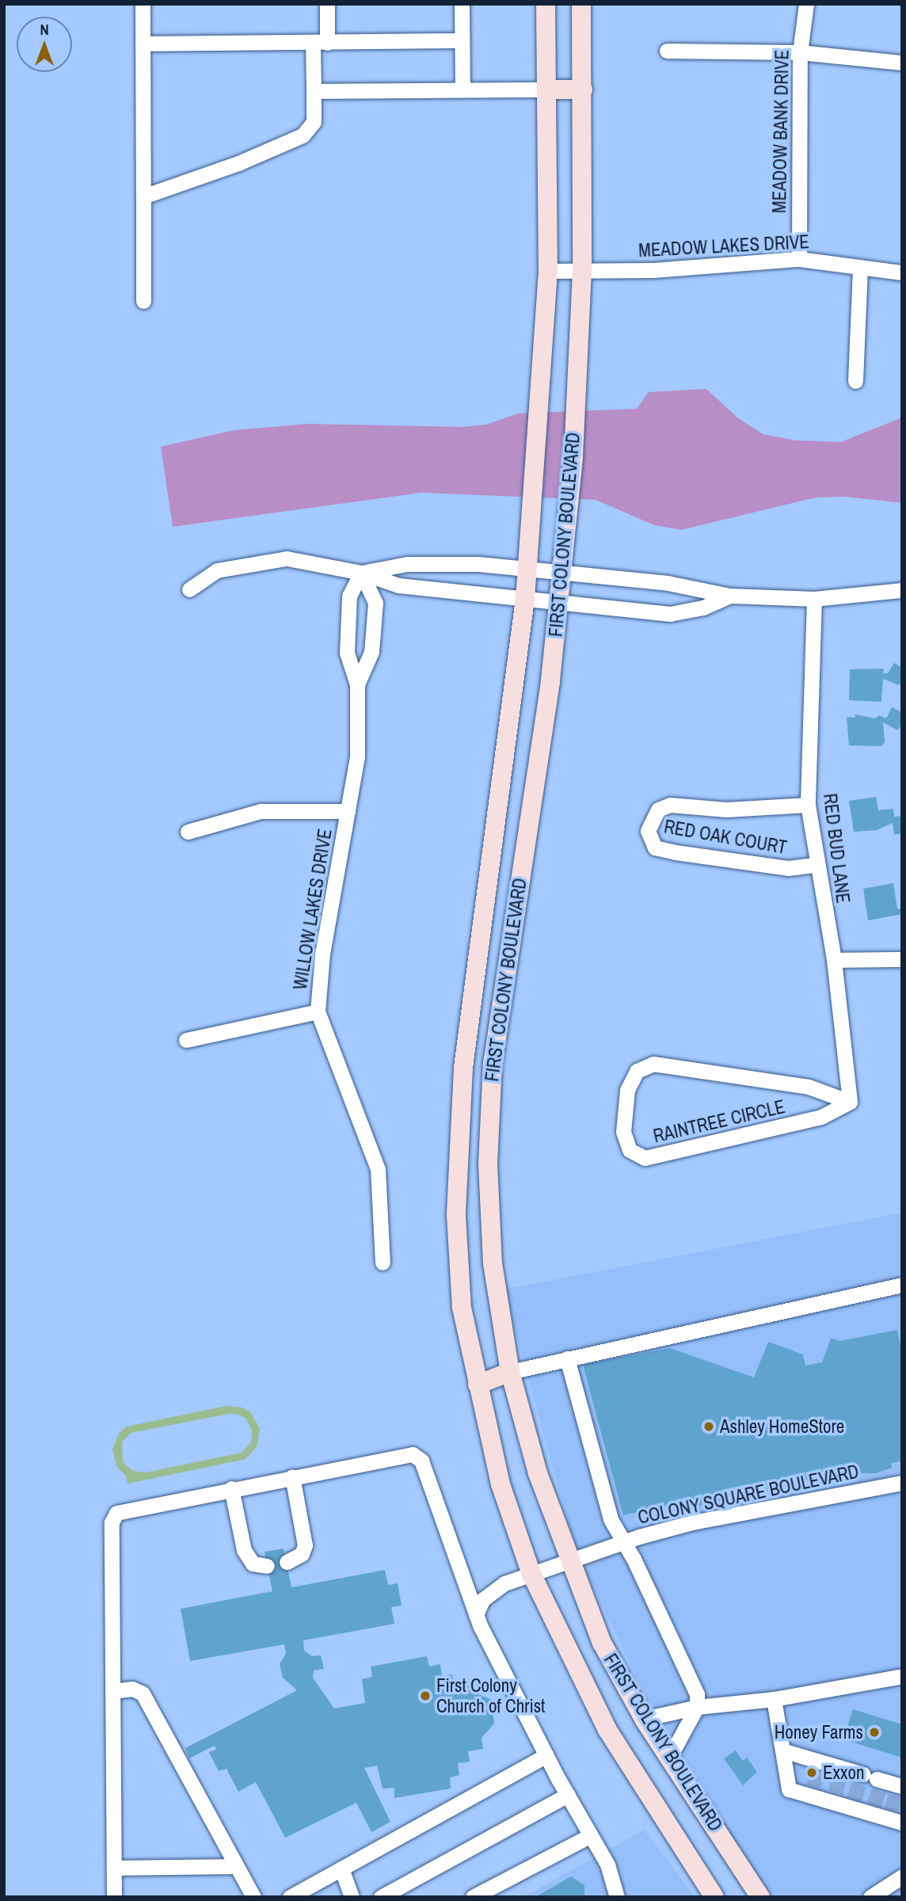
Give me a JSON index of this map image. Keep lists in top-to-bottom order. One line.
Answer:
{"streets":{"main road":["FIRST COLONY BOULEVARD"],"street":["MEADOW BANK DRIVE","MEADOW LAKES DRIVE","RED OAK COURT","RED BUD LANE","WILLOW LAKES DRIVE","RAINTREE CIRCLE","COLONY SQUARE BOULEVARD"]},"crossings":[["MEADOW BANK DRIVE","MEADOW LAKES DRIVE"],["MEADOW LAKES DRIVE","FIRST COLONY BOULEVARD"],["FIRST COLONY BOULEVARD","COLONY SQUARE BOULEVARD"],["RED OAK COURT","RED BUD LANE"],["RED BUD LANE","RAINTREE CIRCLE"]],"places":["Ashley HomeStore","First Colony Church of Christ","Honey Farms","Exxon"],"north":"top"}
